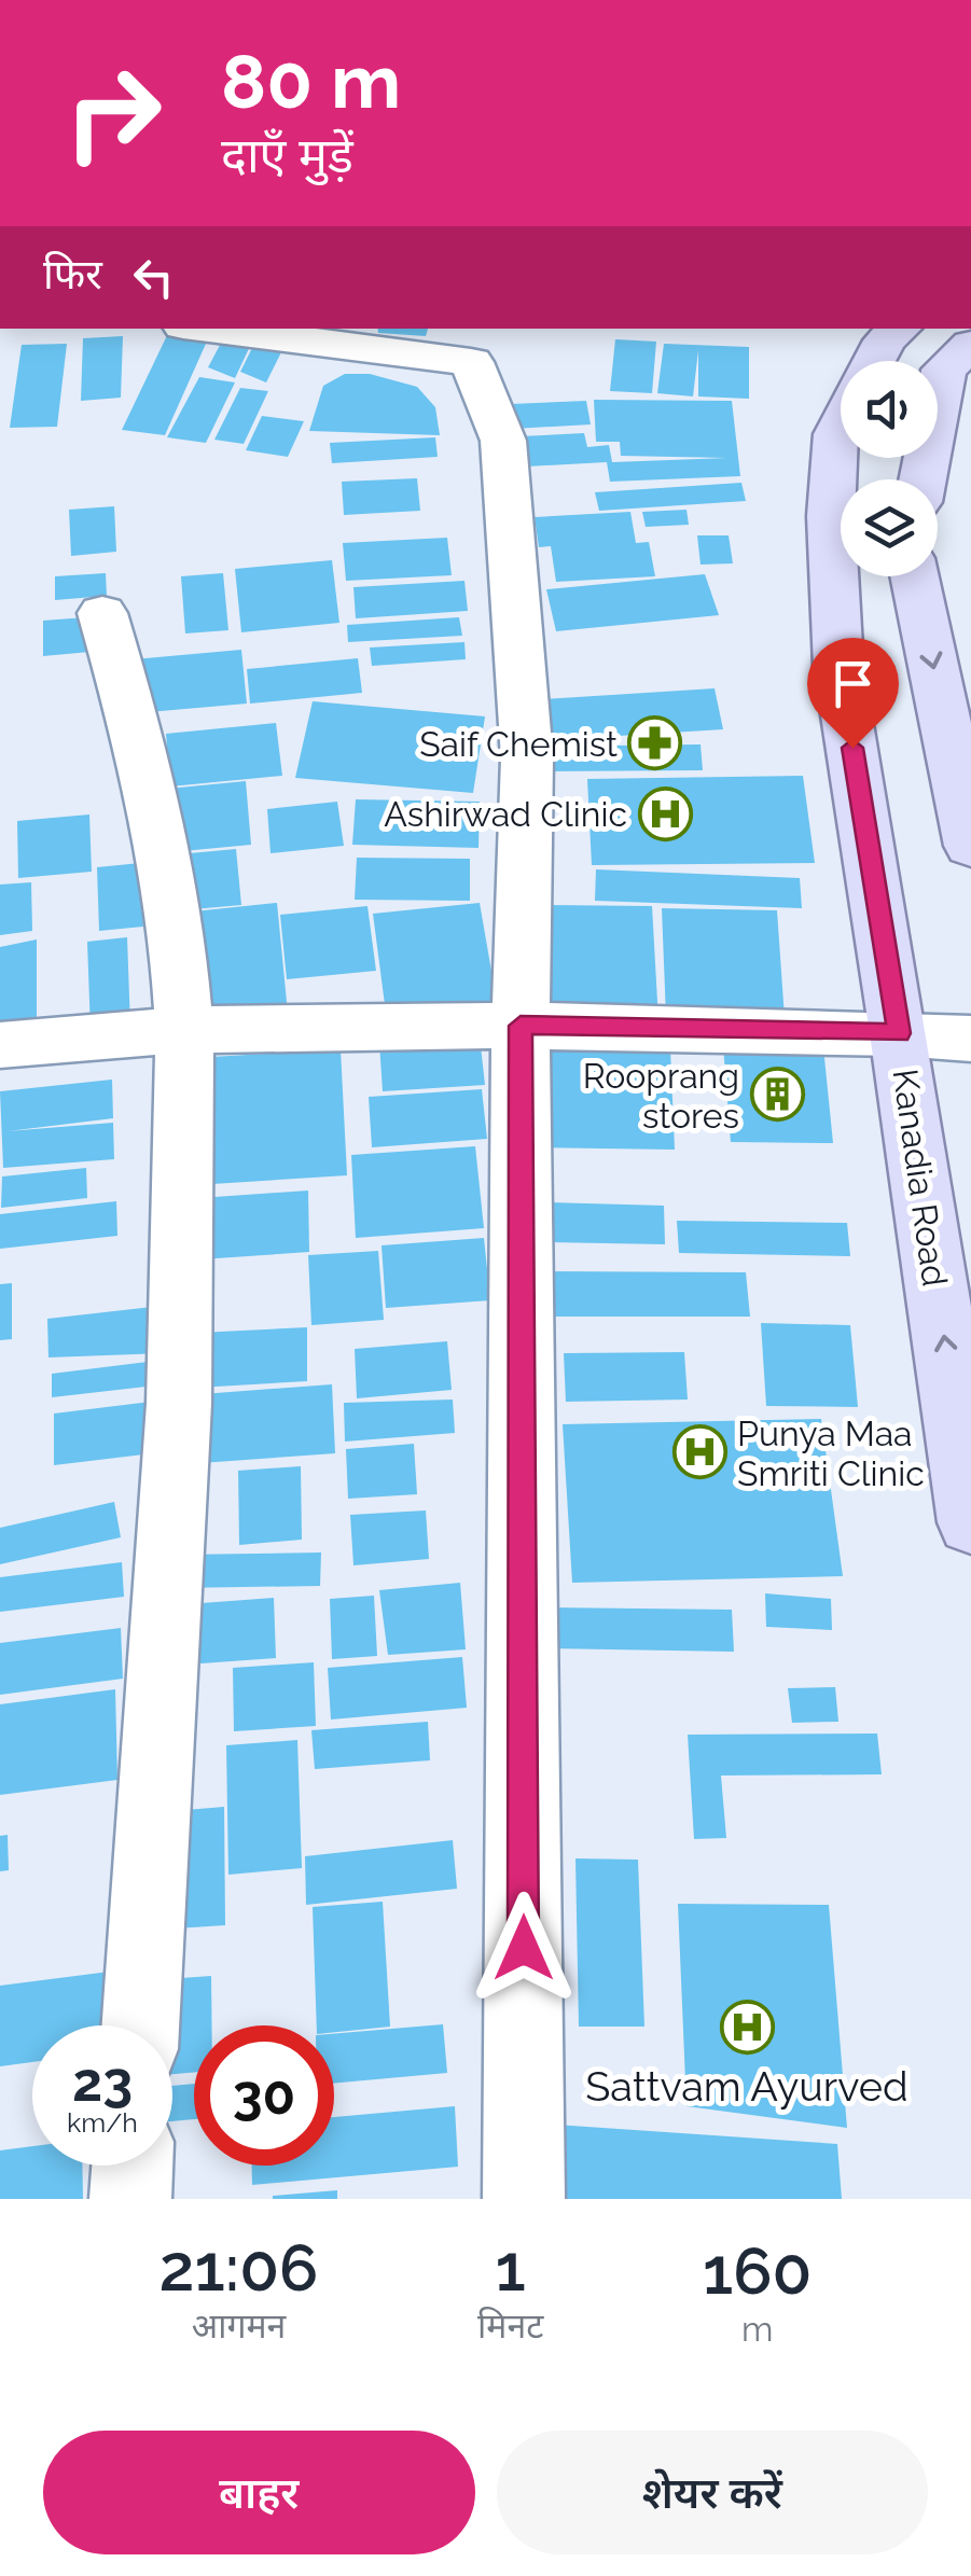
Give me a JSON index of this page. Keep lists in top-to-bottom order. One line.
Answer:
{"streets":{"main road":["Kanadia Road"]},"one_way":["Kanadia Road"],"places":{"pharmacy":["Saif Chemist"],"hospital":["Ashirwad Clinic","Punya Maa Smriti Clinic","Sattvam Ayurved"],"building":["Rooprang stores"]},"page":{"turn":["80 m","दाएँ मुड़ें"],"then":"फिर","speed":"23 km/h","limit":"30","eta":["21:06","आगमन","1","मिनट","160","m"],"buttons":["बाहर","शेयर करें"]}}
